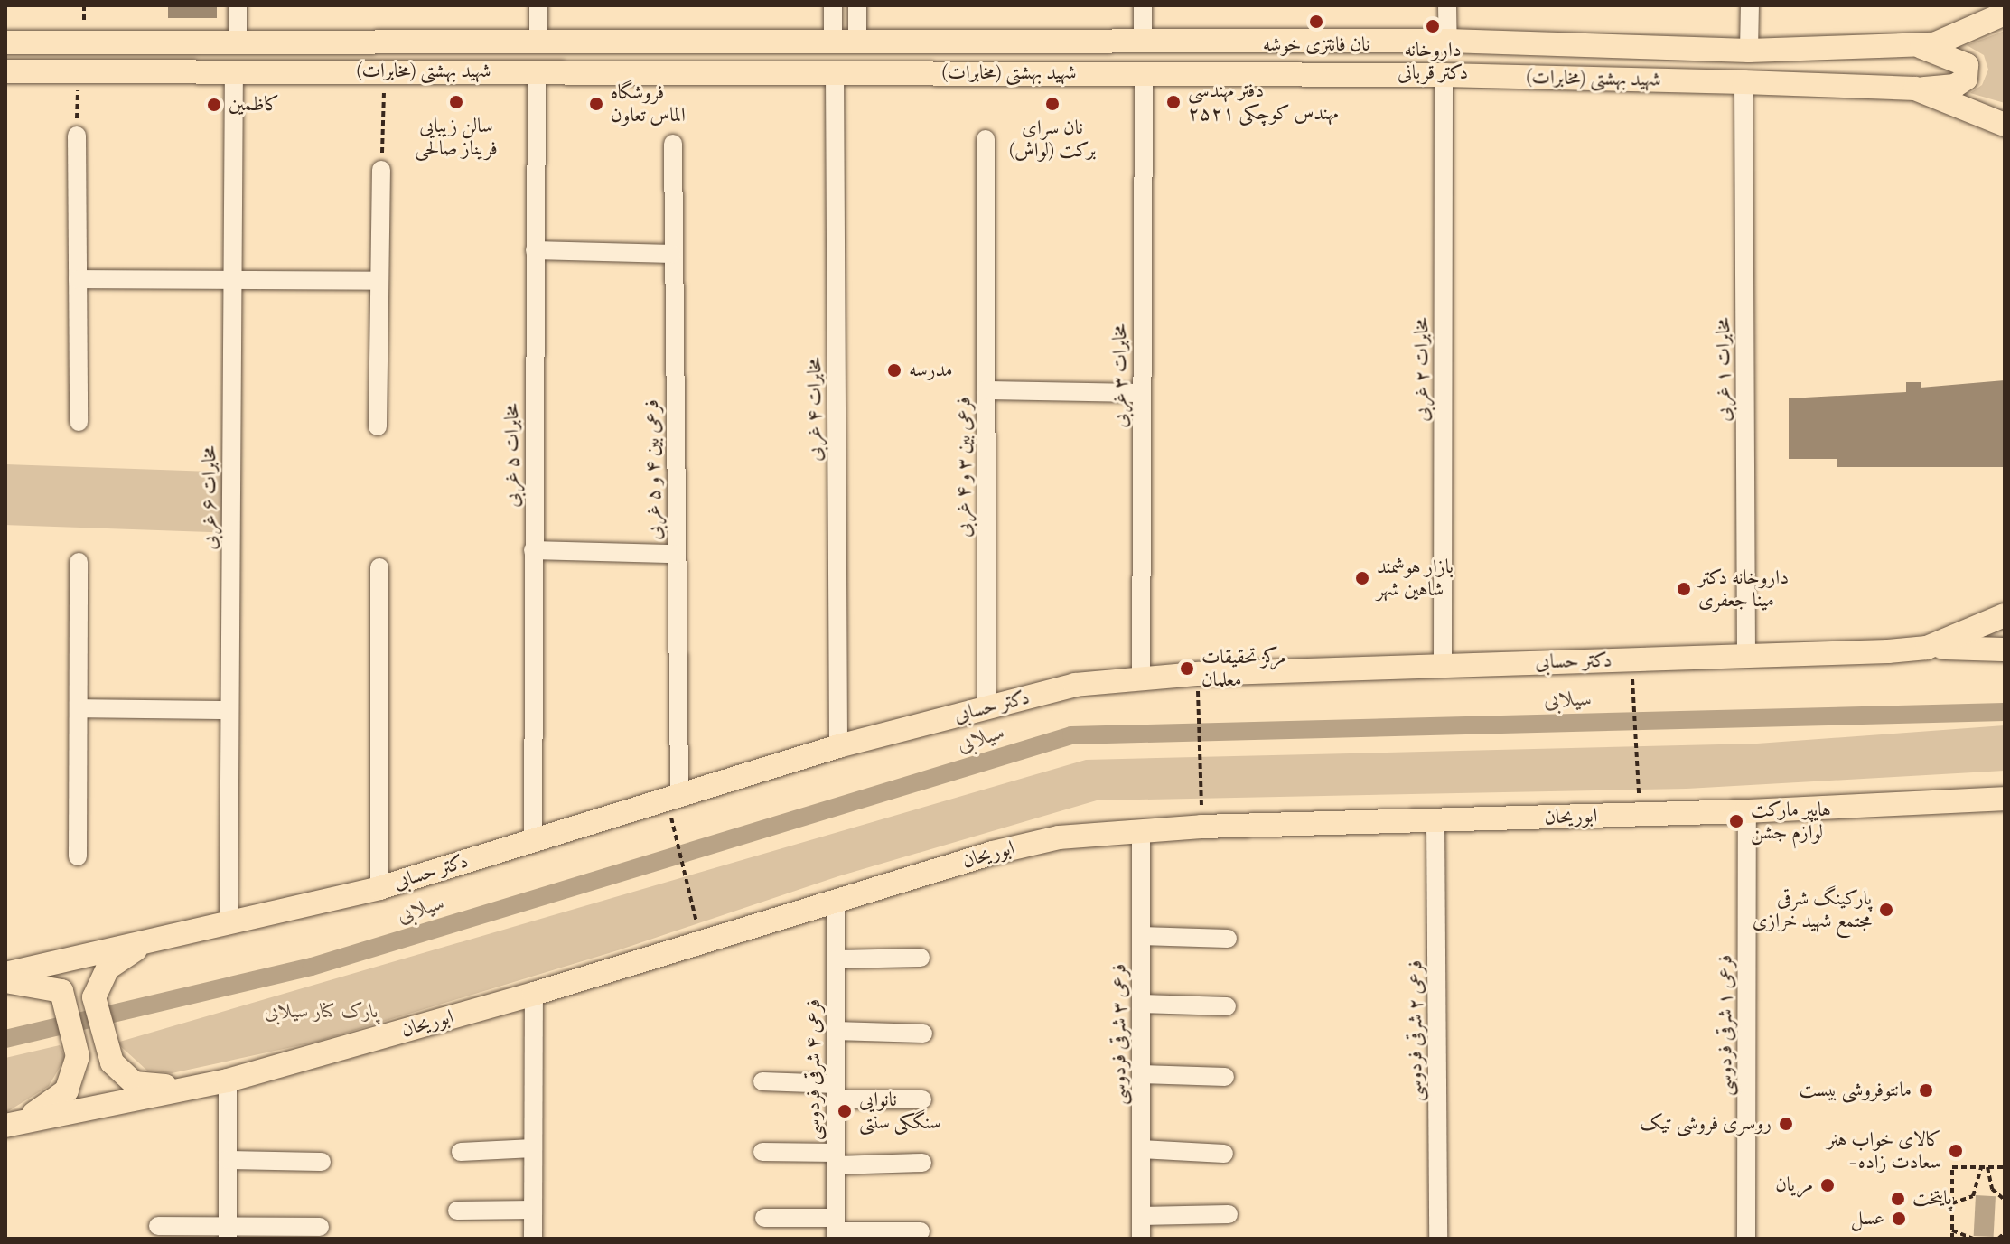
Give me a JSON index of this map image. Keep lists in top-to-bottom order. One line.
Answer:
{"streets":{"main road":["شهید بهشتی (مخابرات)","دکتر حسابی","ابوریحان"],"street":["مخابرات ۲ غربی","مخابرات ۱ غربی","مخابرات ۳ غربی","مخابرات ۴ غربی","مخابرات ۵ غربی","فرعی بین ۳ و ۴ غربی","فرعی بین ۴ و ۵ غربی","مخابرات ۶ غربی","فرعی ۱ شرقی فردوسی","فرعی ۲ شرقی فردوسی","فرعی ۳ شرقی فردوسی","فرعی ۴ شرقی فردوسی"]},"crossings":[["شهید بهشتی (مخابرات)","مخابرات ۲ غربی"],["شهید بهشتی (مخابرات)","مخابرات ۱ غربی"],["شهید بهشتی (مخابرات)","مخابرات ۳ غربی"],["شهید بهشتی (مخابرات)","مخابرات ۴ غربی"],["شهید بهشتی (مخابرات)","مخابرات ۵ غربی"],["شهید بهشتی (مخابرات)","مخابرات ۶ غربی"],["مخابرات ۲ غربی","دکتر حسابی"],["مخابرات ۱ غربی","دکتر حسابی"],["مخابرات ۳ غربی","دکتر حسابی"],["مخابرات ۴ غربی","دکتر حسابی"],["مخابرات ۵ غربی","دکتر حسابی"],["فرعی بین ۳ و ۴ غربی","دکتر حسابی"],["فرعی بین ۴ و ۵ غربی","دکتر حسابی"],["مخابرات ۶ غربی","دکتر حسابی"],["ابوریحان","فرعی ۱ شرقی فردوسی"],["ابوریحان","فرعی ۲ شرقی فردوسی"],["ابوریحان","فرعی ۳ شرقی فردوسی"],["ابوریحان","فرعی ۴ شرقی فردوسی"]],"water":["سیلابی"],"parks":["پارک کنار سیلابی"],"places":["نان فانتزی خوشه","داروخانه دکتر قربانی","سالن زیبایی فریناز صالحی","دفتر مهندسی ۲۵۲۱ مهندس کوچکی","فروشگاه الماس تعاون","نان سرای برکت (لواش)","کاظمین","مدرسه","بازار هوشمند شاهین شهر","داروخانه دکتر مینا جعفری","مرکز تحقیقات معلمان","هایپر مارکت لوازم جشن","پارکینگ شرقی مجتمع شهید خرازی","مانتوفروشی بیست","نانوایی سنگکی سنتی","روسری فروشی تیک","کالای خواب هنر - سعادت زاده","مریان","پایتخت","عسل"]}
